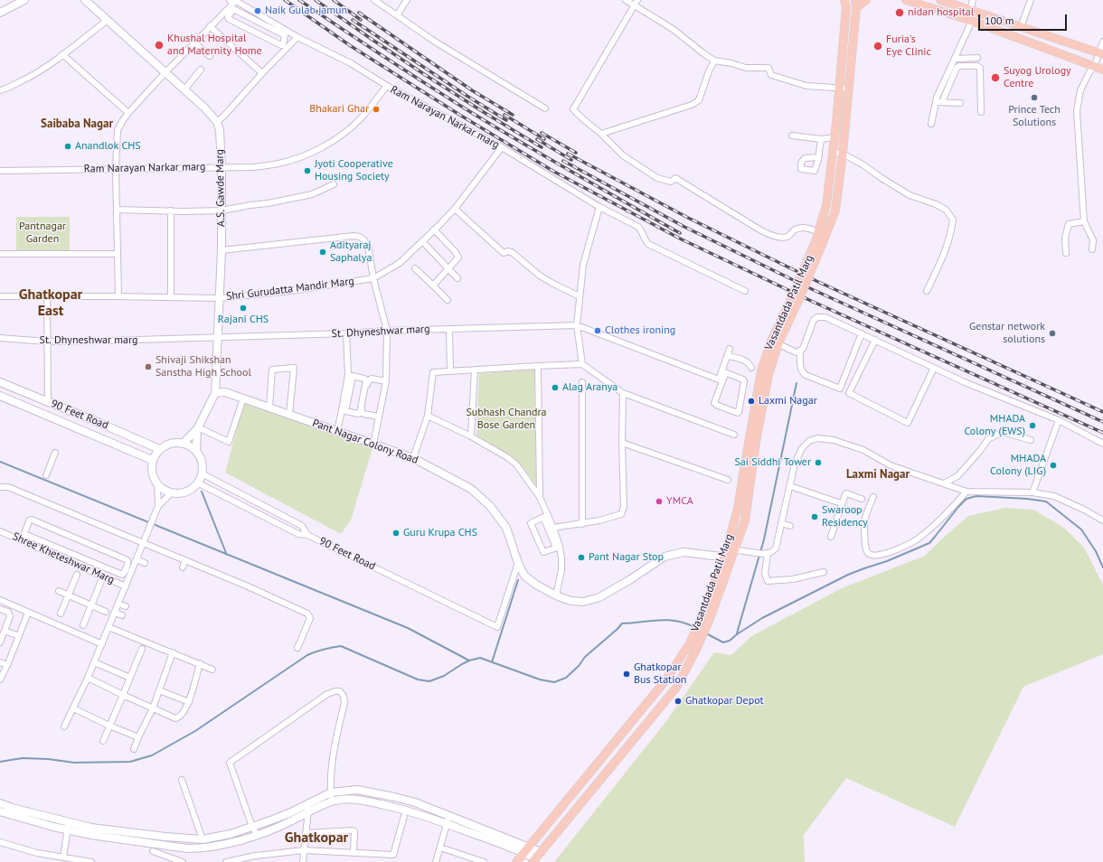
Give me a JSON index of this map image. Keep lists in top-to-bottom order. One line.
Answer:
{"streets":{"main road":["Vasantdada Patil Marg"],"street":["Ram Narayan Narkar marg","A.S. Gawde Marg","Shri Gurudatta Mandir Marg","St. Dhyneshwar marg","90 Feet Road","Pant Nagar Colony Road","Shree Kheteshwar Marg"]},"crossings":[["Ram Narayan Narkar marg","A.S. Gawde Marg"],["Ram Narayan Narkar marg","Shri Gurudatta Mandir Marg"],["A.S. Gawde Marg","Shri Gurudatta Mandir Marg"],["A.S. Gawde Marg","St. Dhyneshwar marg"],["A.S. Gawde Marg","90 Feet Road"],["A.S. Gawde Marg","Pant Nagar Colony Road"],["Vasantdada Patil Marg","Pant Nagar Colony Road"],["90 Feet Road","Pant Nagar Colony Road"]],"districts":["Saibaba Nagar","Ghatkopar East","Laxmi Nagar","Ghatkopar"],"parks":["Pantnagar Garden","Subhash Chandra Bose Garden"],"places":["Naik Gulab jamun","nidan hospital","Khushal Hospital and Maternity Home","Furia's Eye Clinic","Suyog Urology Centre","Prince Tech Solutions","Bhakari Ghar","Anandlok CHS","Jyoti Cooperative Housing Society","Adityaraj Saphalya","Rajani CHS","Clothes ironing","Genstar network solutions","Shivaji Shikshan Sanstha High School","Alag Aranya","Laxmi Nagar","MHADA Colony (EWS)","Sai Siddhi Tower","MHADA Colony (LIG)","YMCA","Swaroop Residency","Guru Krupa CHS","Pant Nagar Stop","Ghatkopar Bus Station","Ghatkopar Depot"],"scale_bar":"100 m"}
